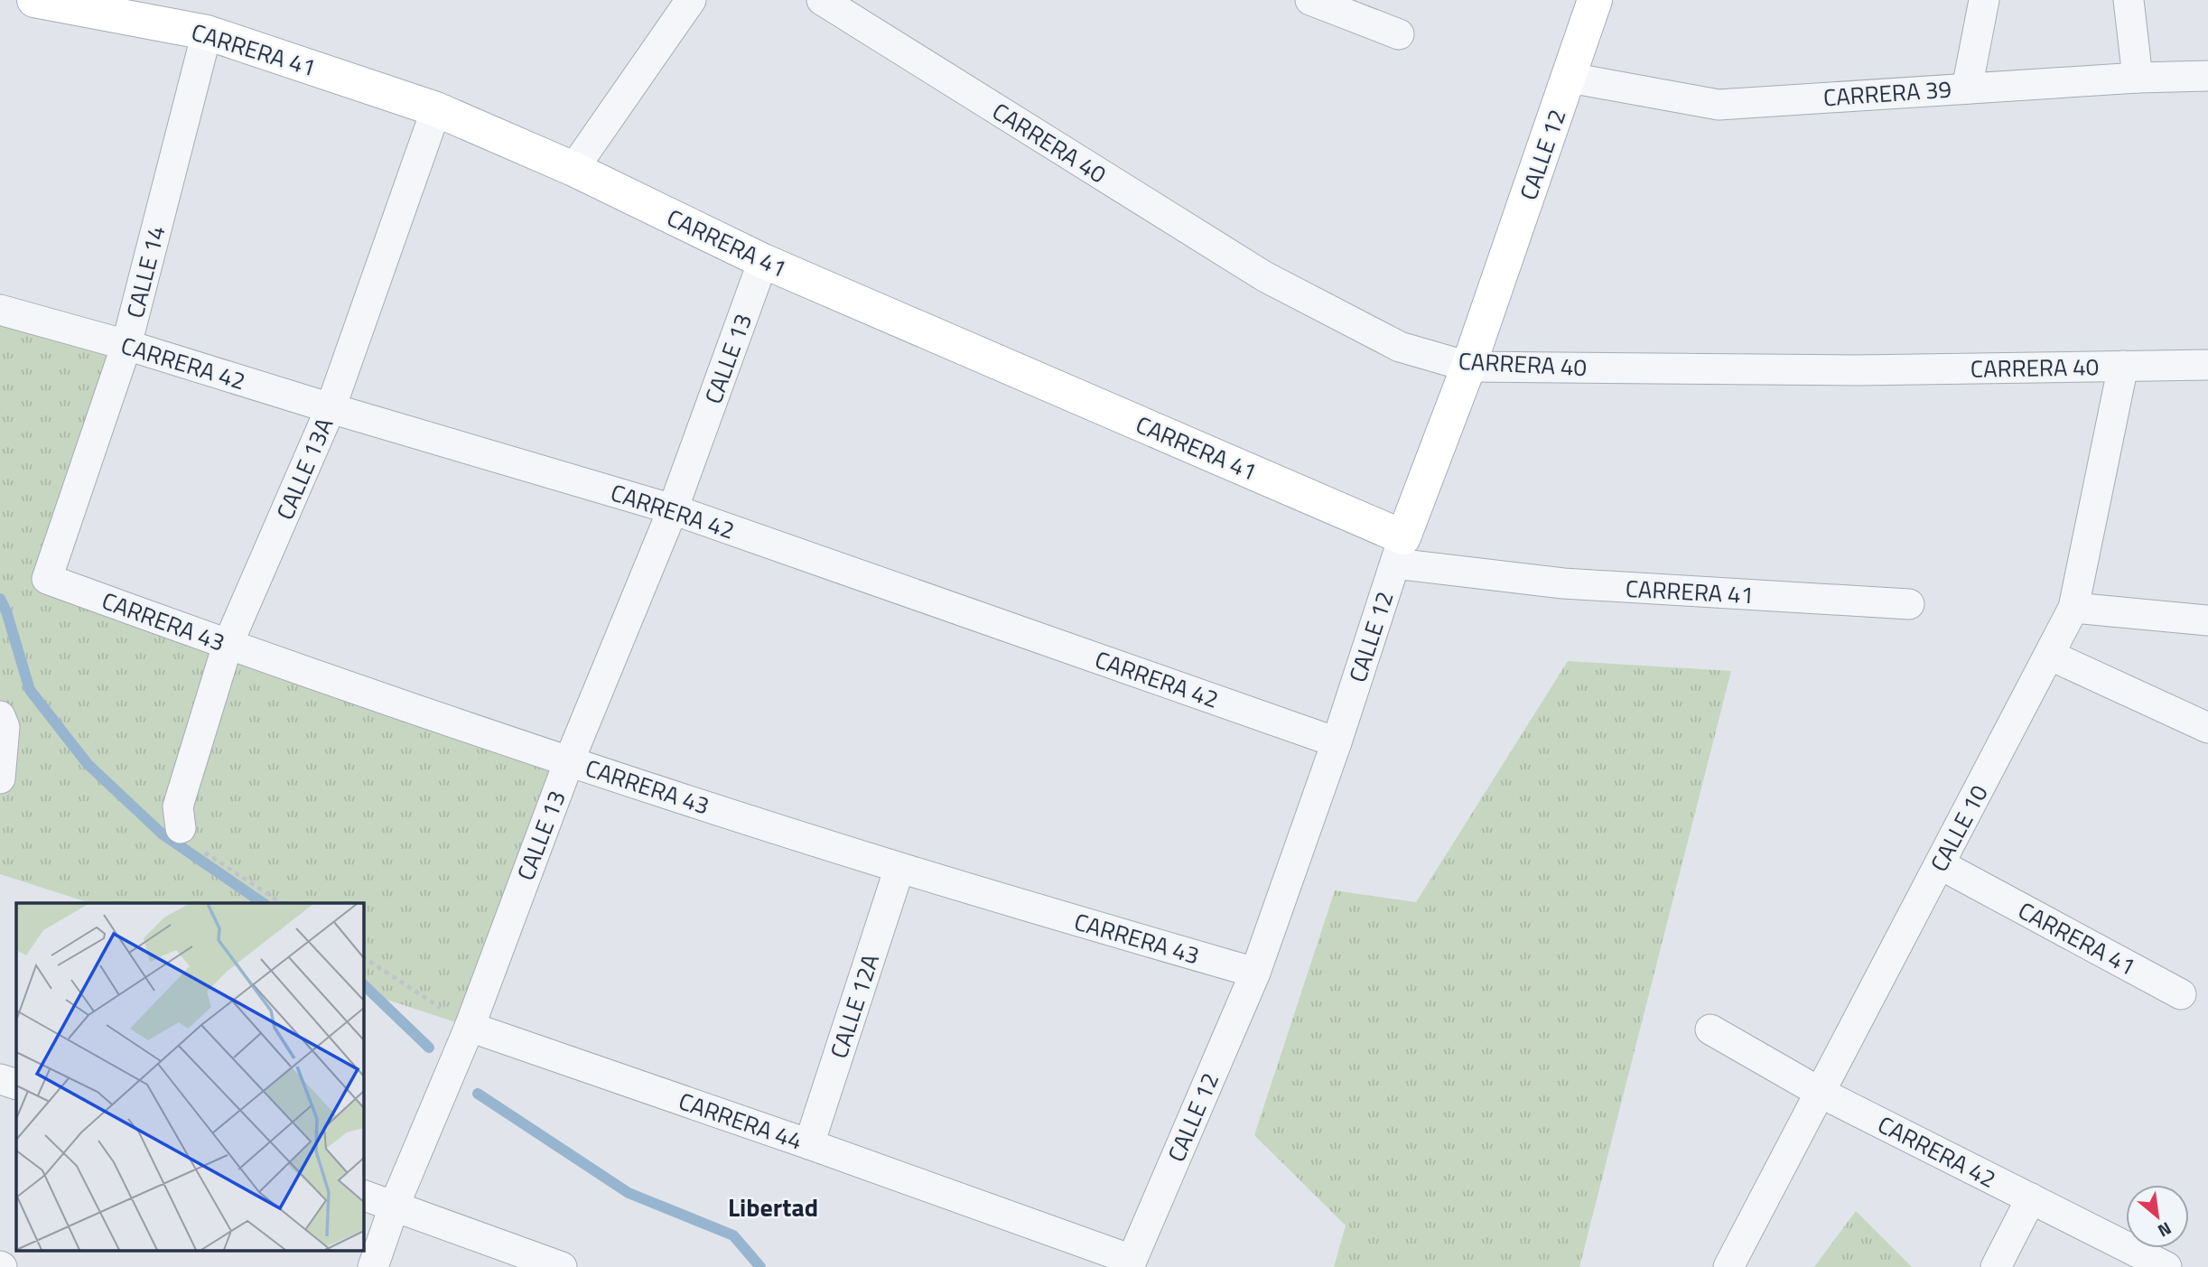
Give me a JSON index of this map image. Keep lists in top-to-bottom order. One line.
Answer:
{"streets":{"street":["CARRERA 41","CARRERA 39","CARRERA 40","CALLE 12","CALLE 14","CALLE 13","CARRERA 42","CALLE 13A","CARRERA 43","CALLE 10","CALLE 12A","CARRERA 44"]},"crossings":[["CARRERA 41","CALLE 12"],["CARRERA 41","CALLE 14"],["CARRERA 41","CALLE 13"],["CARRERA 41","CALLE 13A"],["CARRERA 41","CALLE 10"],["CARRERA 39","CALLE 12"],["CARRERA 40","CALLE 12"],["CARRERA 40","CALLE 10"],["CALLE 12","CARRERA 42"],["CALLE 12","CARRERA 43"],["CALLE 12","CARRERA 44"],["CALLE 14","CARRERA 42"],["CALLE 14","CARRERA 43"],["CALLE 13","CARRERA 42"],["CALLE 13","CARRERA 43"],["CALLE 13","CARRERA 44"],["CARRERA 42","CALLE 13A"],["CARRERA 42","CALLE 10"],["CALLE 13A","CARRERA 43"],["CARRERA 43","CALLE 12A"],["CALLE 12A","CARRERA 44"]],"districts":["Libertad"],"north":"bottom right"}
